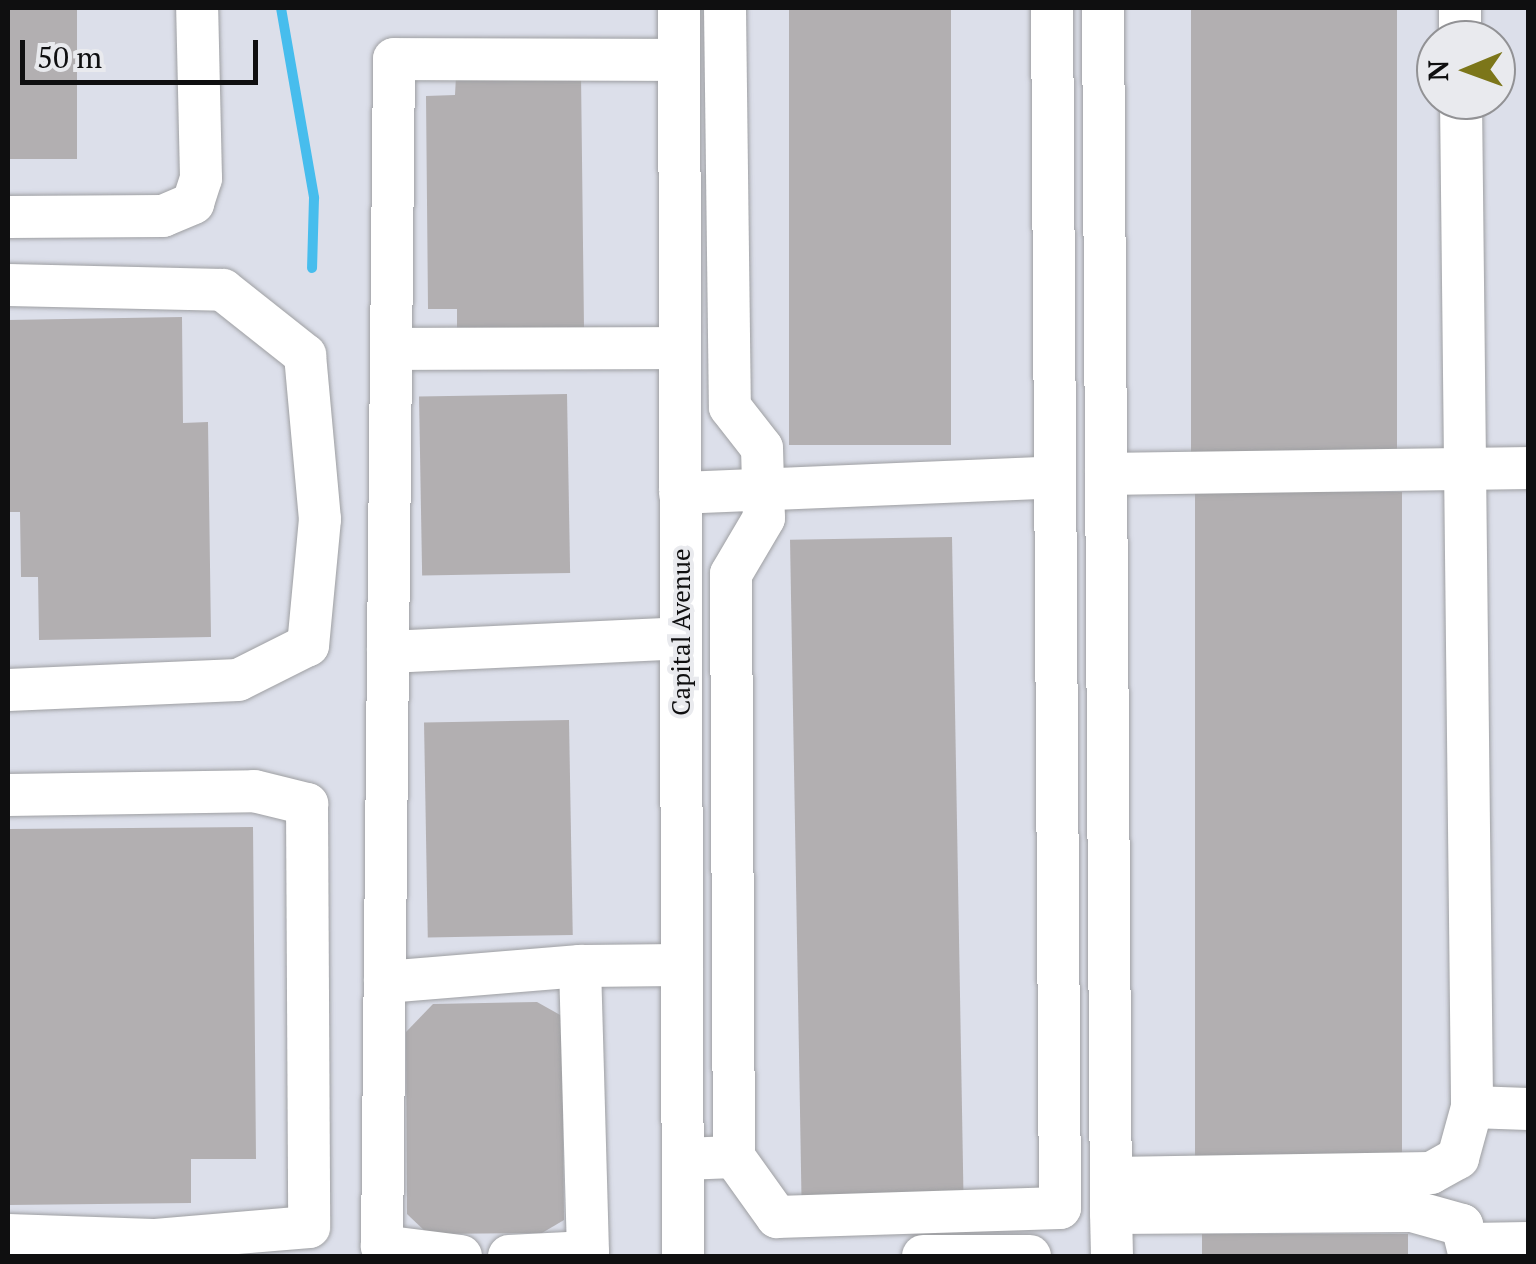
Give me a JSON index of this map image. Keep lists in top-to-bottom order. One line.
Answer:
{"streets":{"street":["Capital Avenue"]},"scale_bar":"50 m","north":"left"}
